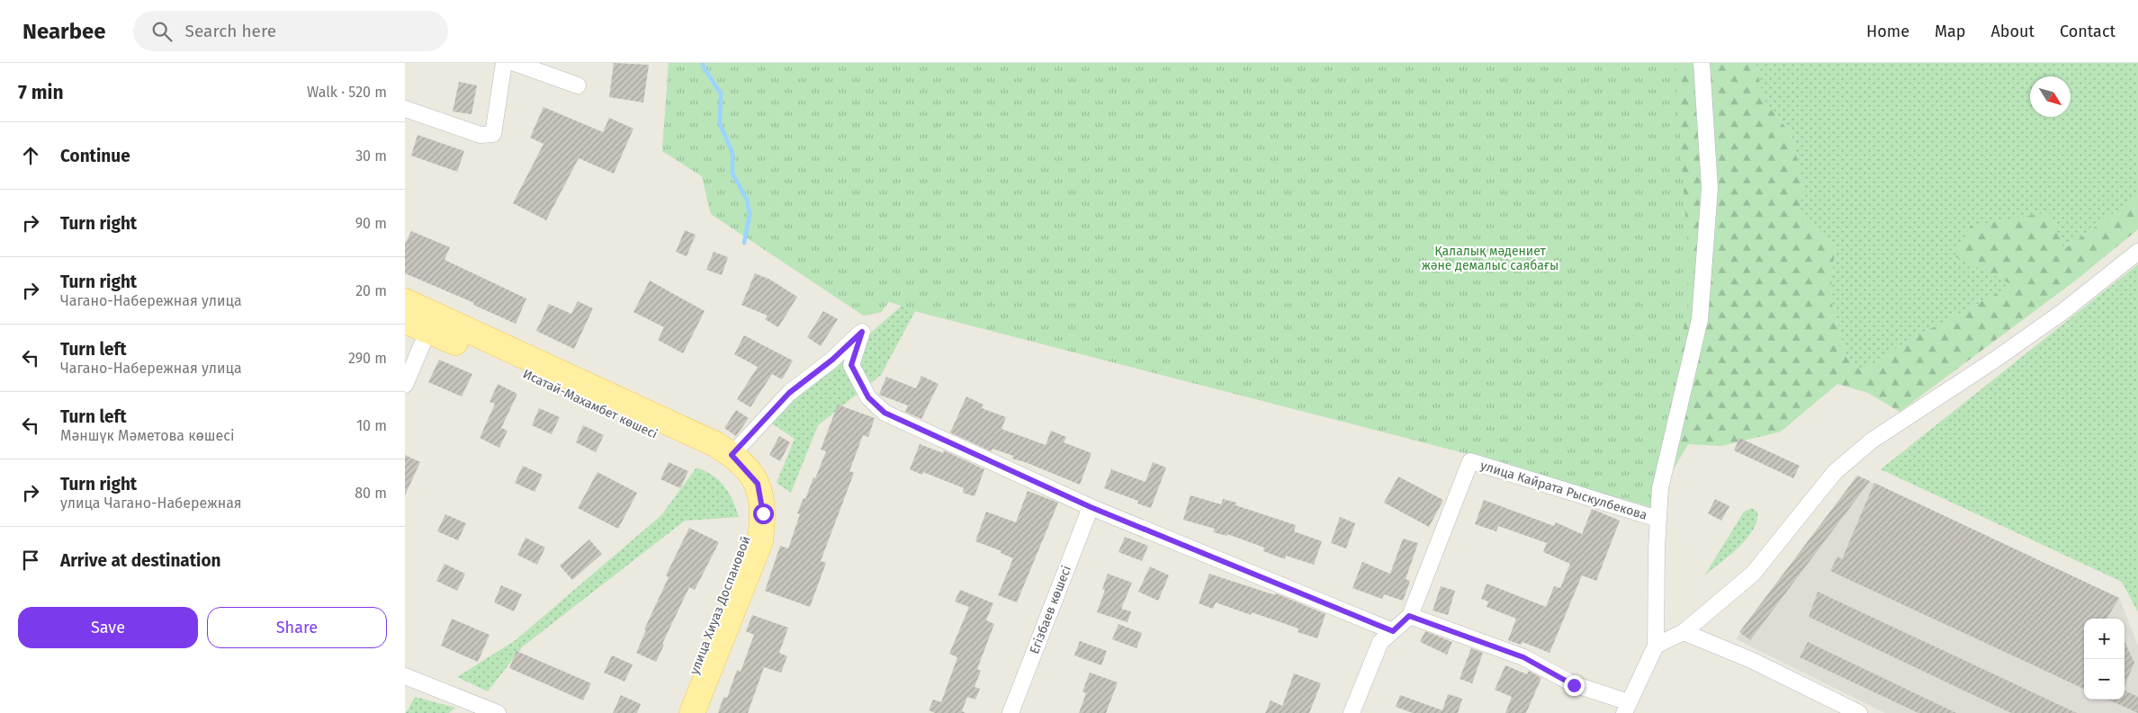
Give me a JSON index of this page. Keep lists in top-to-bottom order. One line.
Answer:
{"streets":{"main road":["Исатай-Махамбет көшесі","улица Хиуаз Доспановой"],"street":["улица Кайрата Рыскулбекова","Егізбаев көшесі"]},"crossings":[["Исатай-Махамбет көшесі","улица Хиуаз Доспановой"]],"parks":["Қалалық мәдениет және демалыс саябағы"],"north":"bottom right","page":{"header":"Nearbee","search":"Search here","nav":["Home","Map","About","Contact"],"heading":["7 min","Walk · 520 m"],"list":[["Continue","30 m"],["Turn right","90 m"],["Turn right","Чагано-Набережная улица","20 m"],["Turn left","Чагано-Набережная улица","290 m"],["Turn left","Мәншүк Мәметова көшесі","10 m"],["Turn right","улица Чагано-Набережная","80 m"],"Arrive at destination"],"buttons":["Save","Share"],"map_buttons":["+","−"]}}
